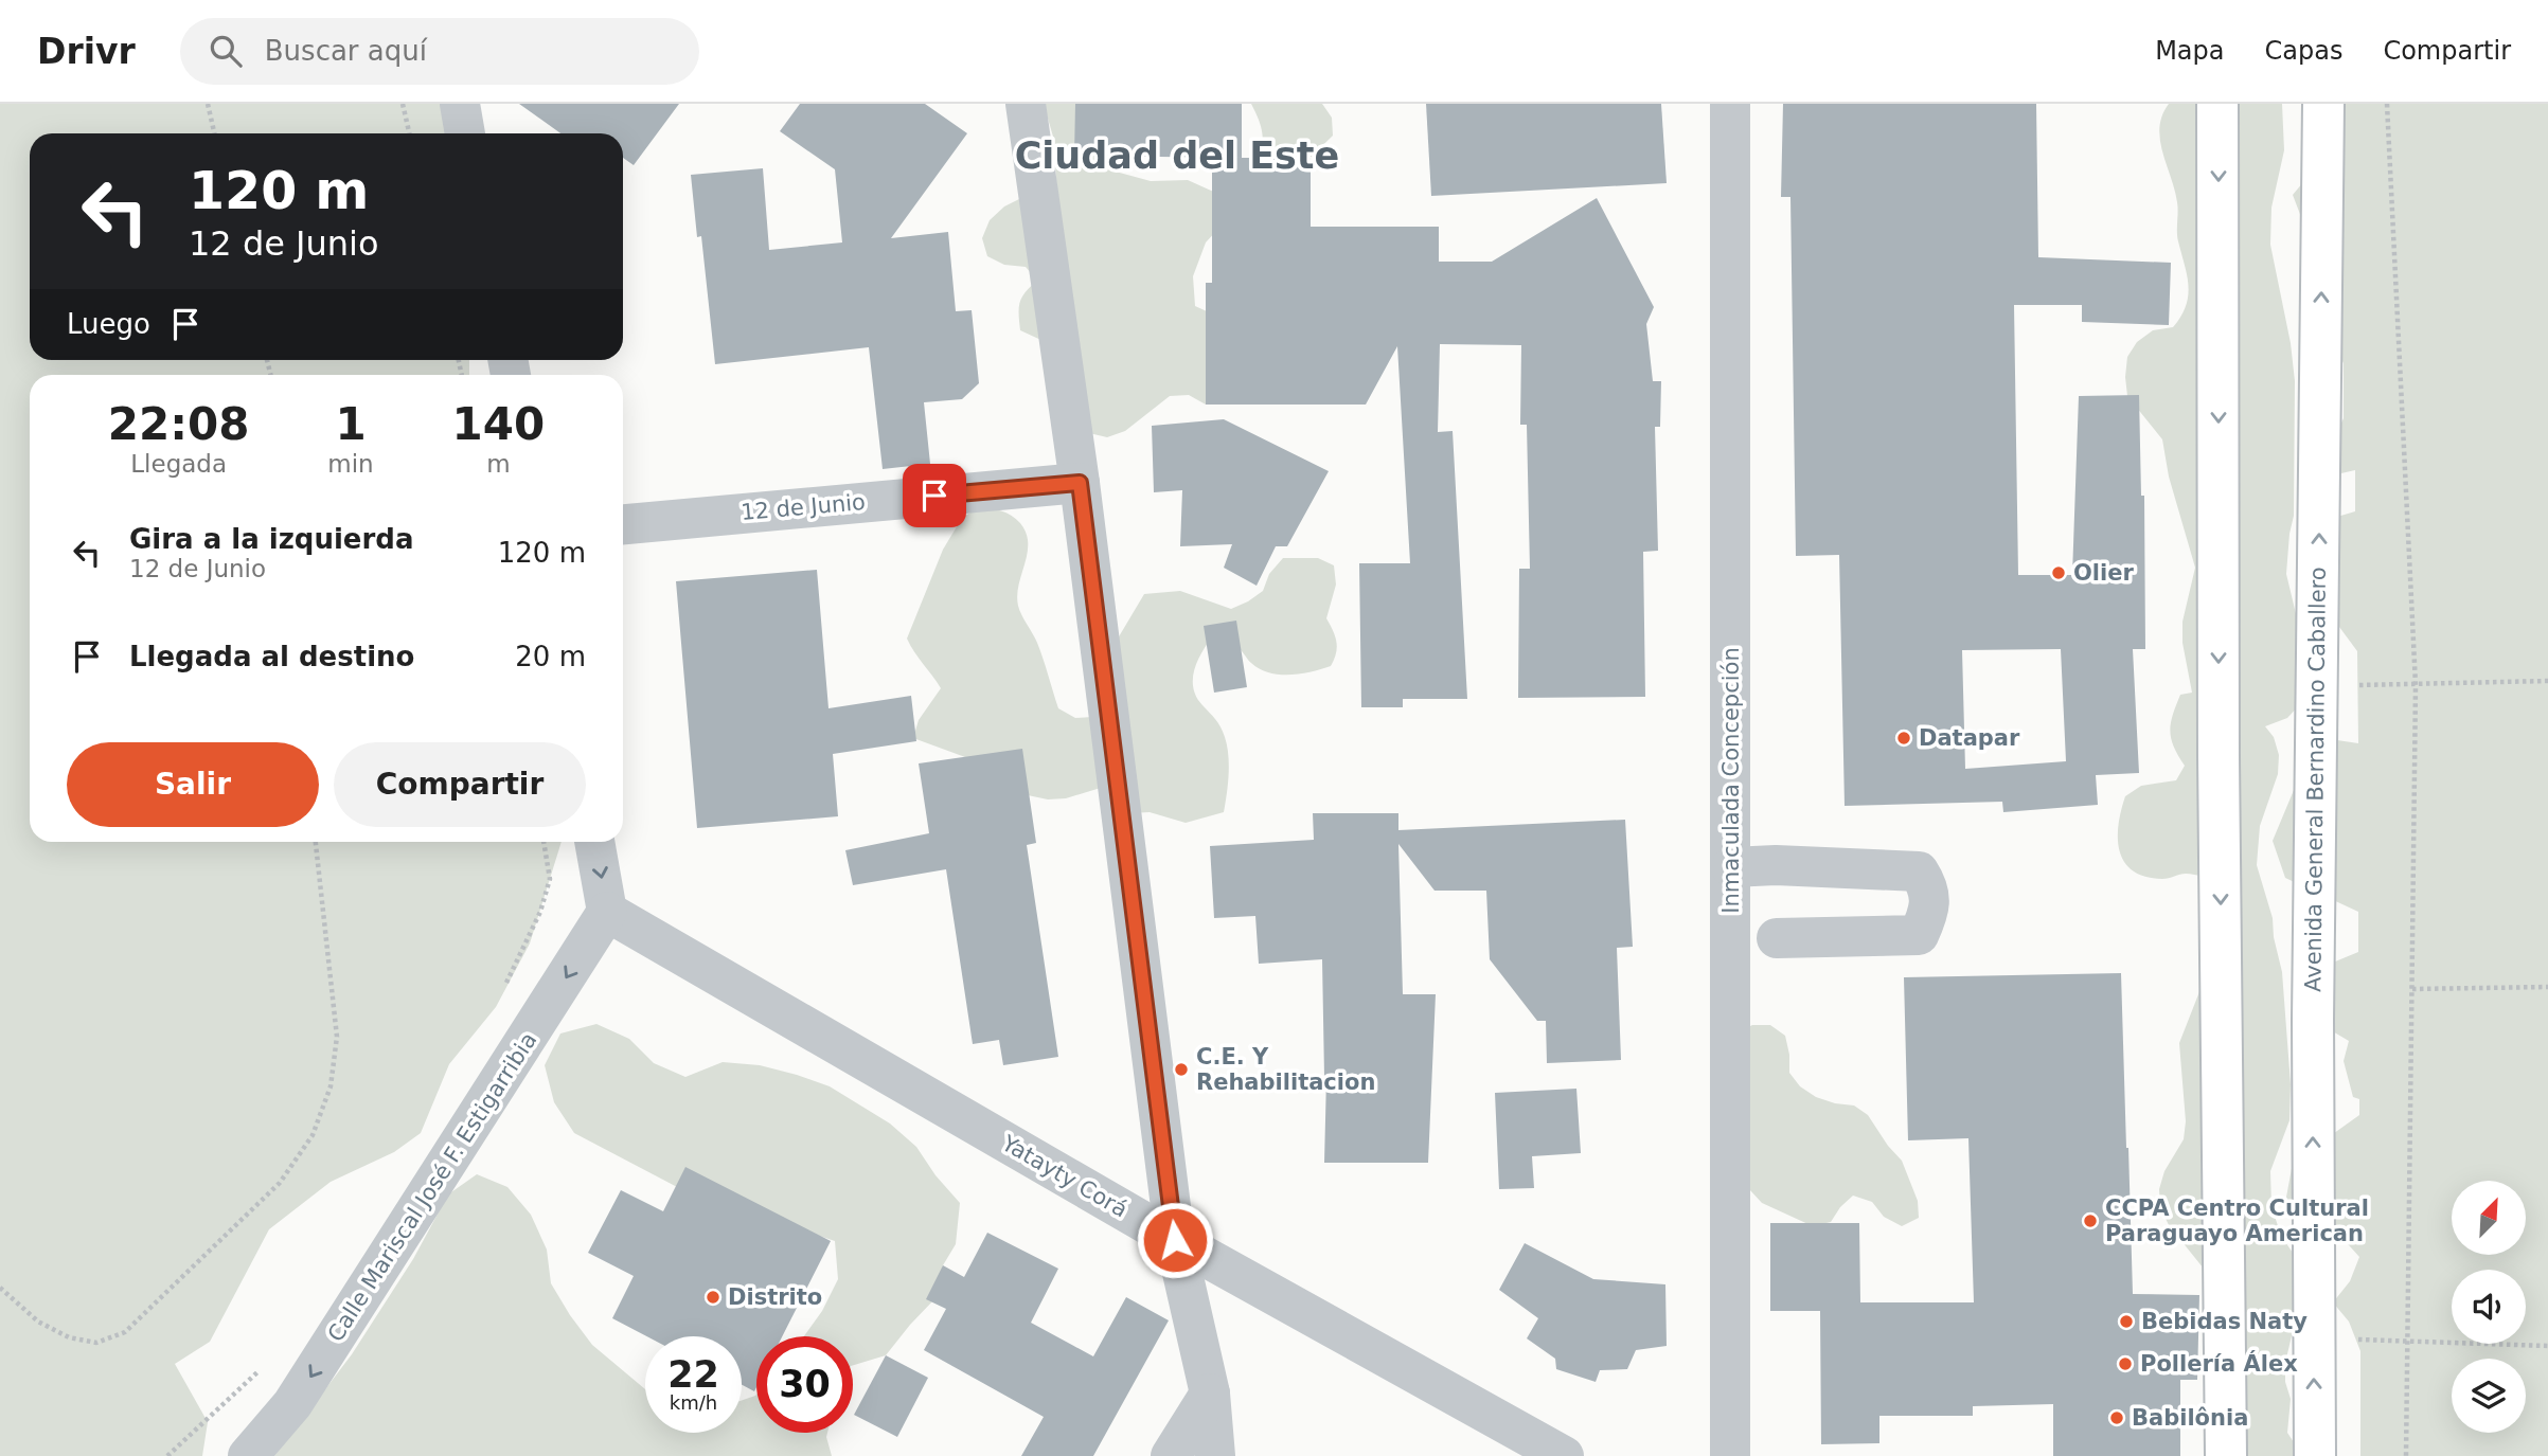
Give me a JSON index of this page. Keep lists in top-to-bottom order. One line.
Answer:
{"streets":{"main road":["Avenida General Bernardino Caballero"],"street":["12 de Junio","Inmaculada Concepción","Yatayty Corá","Calle Mariscal José F. Estigarribia"]},"crossings":[["Yatayty Corá","Calle Mariscal José F. Estigarribia"]],"one_way":["Calle Mariscal José F. Estigarribia"],"districts":["Ciudad del Este"],"places":["Olier","Datapar","C.E. Y Rehabilitacion","CCPA Centro Cultural Paraguayo American","Distrito","Bebidas Naty","Pollería Álex","Babilônia"],"north":"top right","page":{"header":"Drivr","search":"Buscar aquí","nav":["Mapa","Capas","Compartir"],"turn":["120 m","12 de Junio"],"then":"Luego","eta":["22:08","Llegada","1","min","140","m"],"list":[{"name":"Gira a la izquierda","note":"12 de Junio","value":"120 m"},{"name":"Llegada al destino","value":"20 m"}],"buttons":["Salir","Compartir"],"speed":"22 km/h","limit":"30"}}
